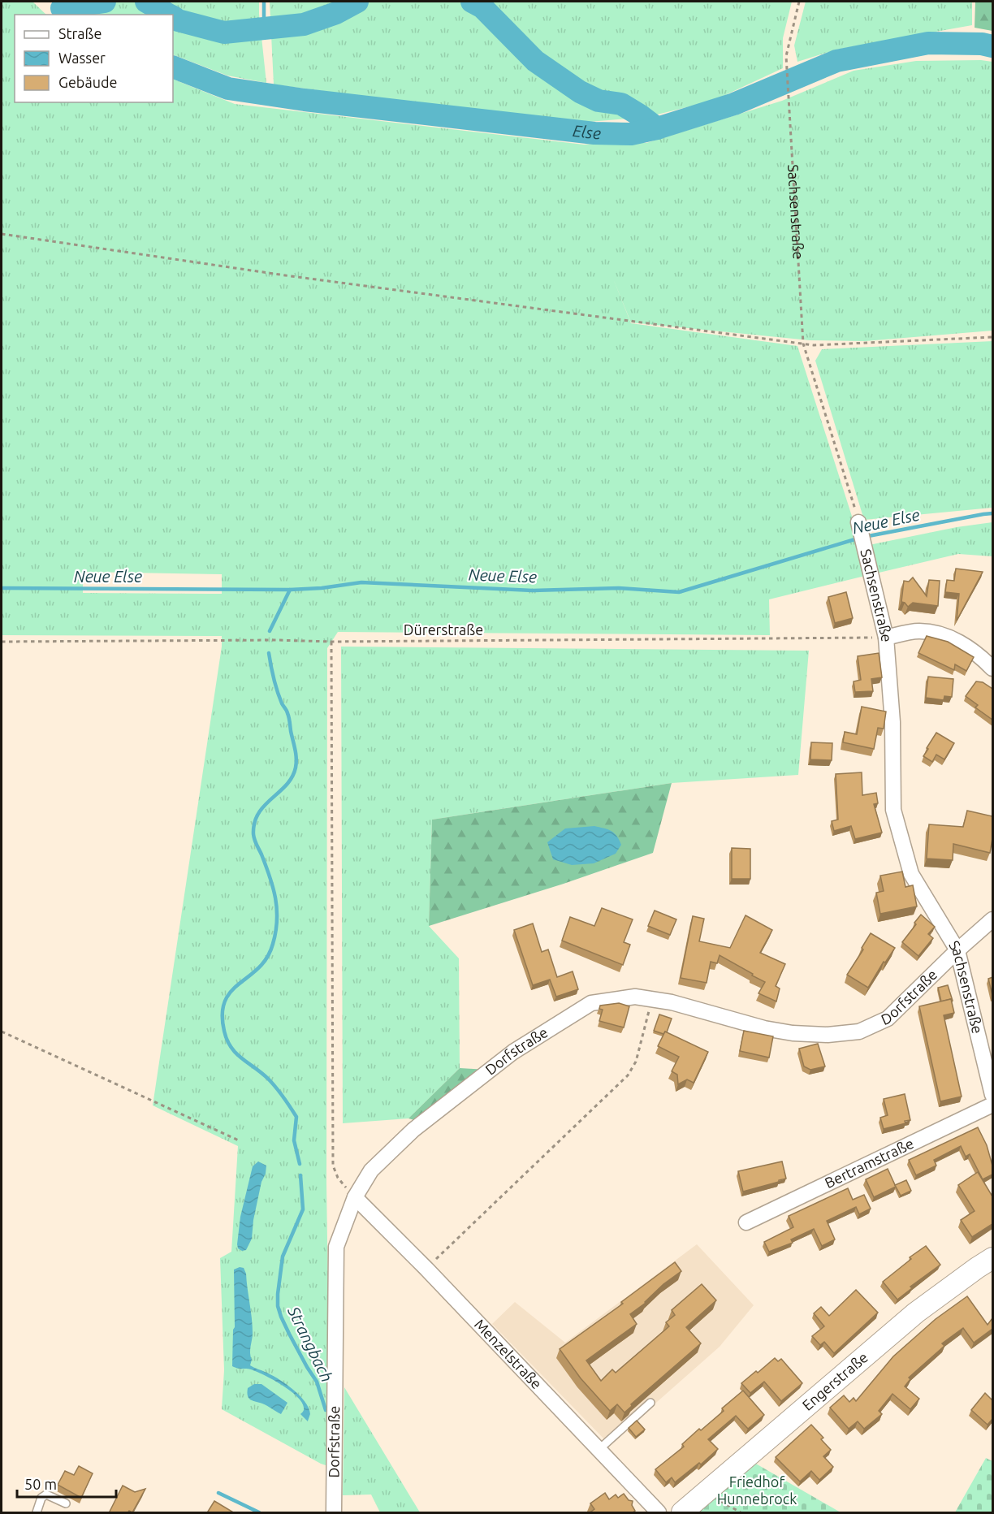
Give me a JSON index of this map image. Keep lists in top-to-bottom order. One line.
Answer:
{"streets":{"main road":["Engerstraße"],"street":["Sachsenstraße","Dorfstraße","Bertramstraße","Menzelstraße"],"path":["Dürerstraße"]},"crossings":[["Sachsenstraße","Dürerstraße"],["Sachsenstraße","Dorfstraße"],["Dorfstraße","Menzelstraße"]],"water":["Else","Neue Else","Strangbach"],"parks":["Friedhof Hunnebrock"],"legend":["Straße","Wasser","Gebäude"],"scale_bar":"50 m"}
